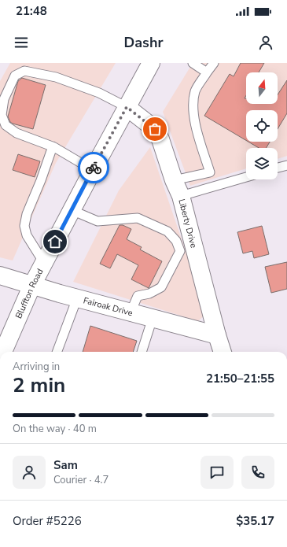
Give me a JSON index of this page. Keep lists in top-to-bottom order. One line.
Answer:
{"streets":{"street":["Liberty Drive","Bluffton Road","Fairoak Drive"]},"crossings":[["Liberty Drive","Bluffton Road"],["Liberty Drive","Fairoak Drive"],["Bluffton Road","Fairoak Drive"]],"north":"top","page":{"status":"21:48","header":"Dashr","heading":["2 min","Arriving in","21:50–21:55"],"panel":["Sam","Courier · 4.7","Order #5226","$35.17"],"bar":"On the way · 40 m"}}
